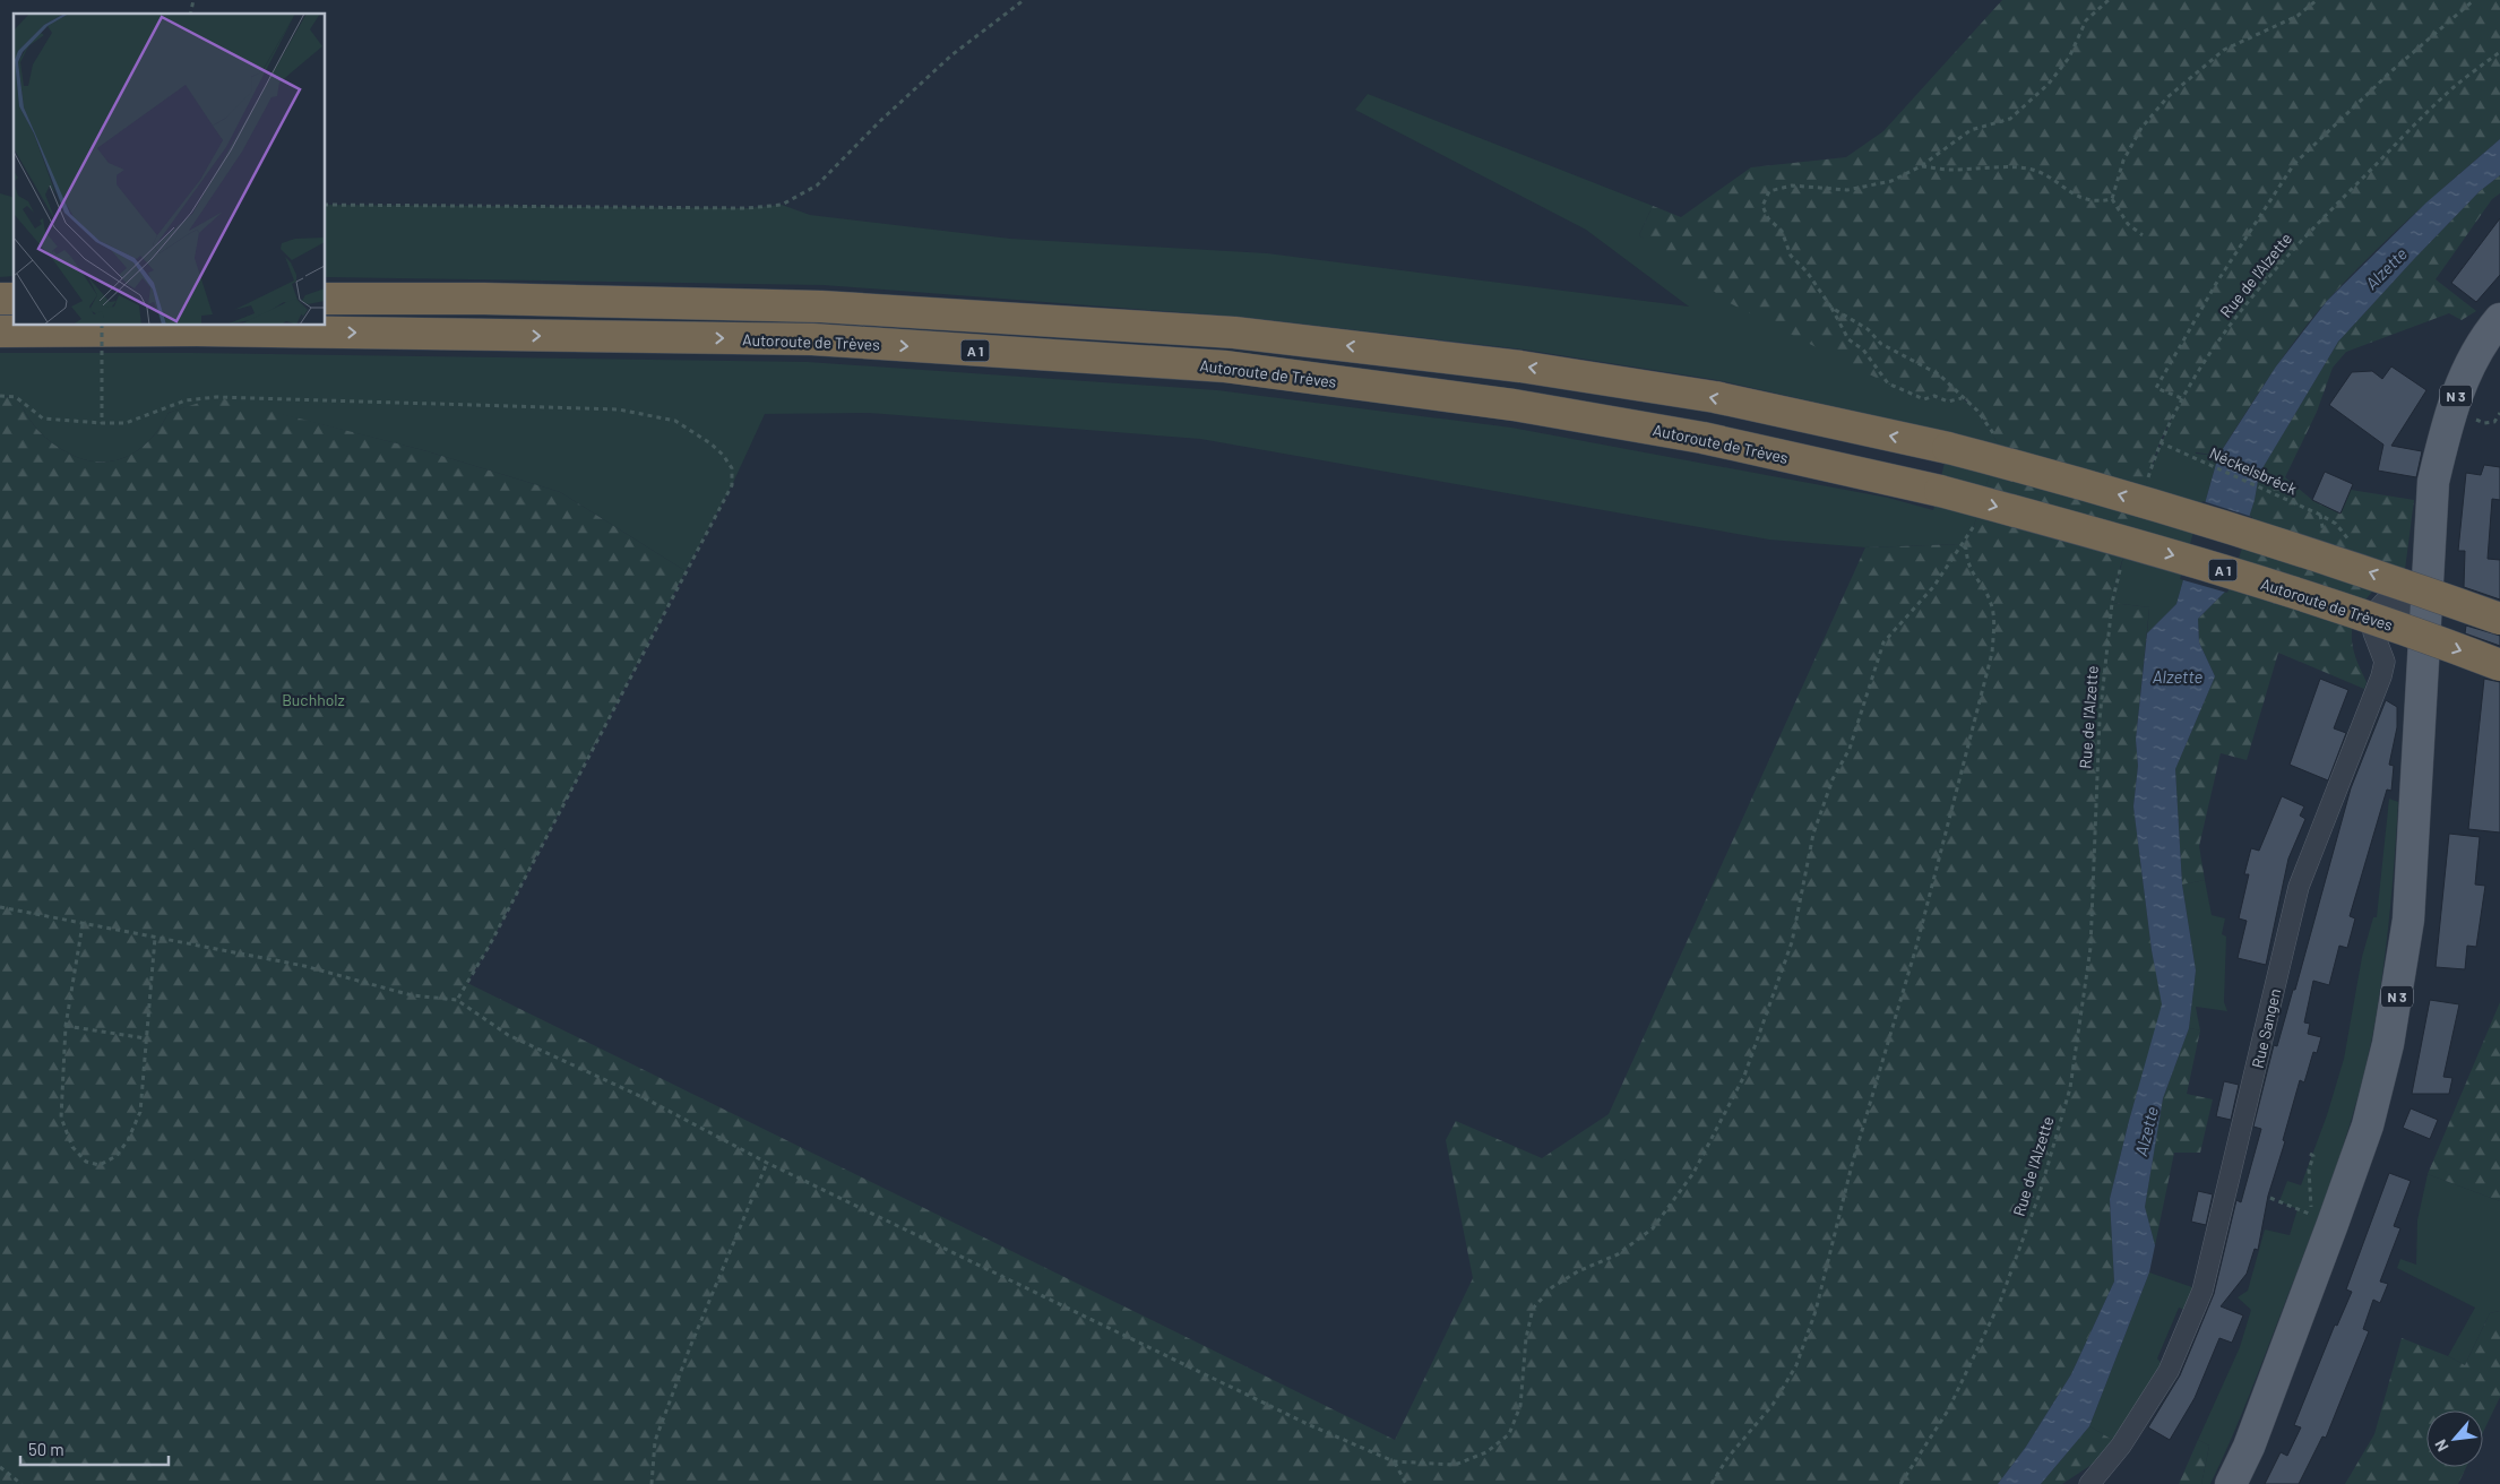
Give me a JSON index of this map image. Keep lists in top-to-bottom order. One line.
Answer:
{"streets":{"highway":["Autoroute de Trèves","A 1"],"main road":["N 3"],"street":["Rue Sangen"],"path":["Rue de l'Alzette","Néckelsbréck"]},"crossings":[["Rue de l'Alzette","Néckelsbréck"],["N 3","Rue Sangen"]],"water":["Alzette"],"parks":["Buchholz"],"scale_bar":"50 m","north":"bottom left"}
